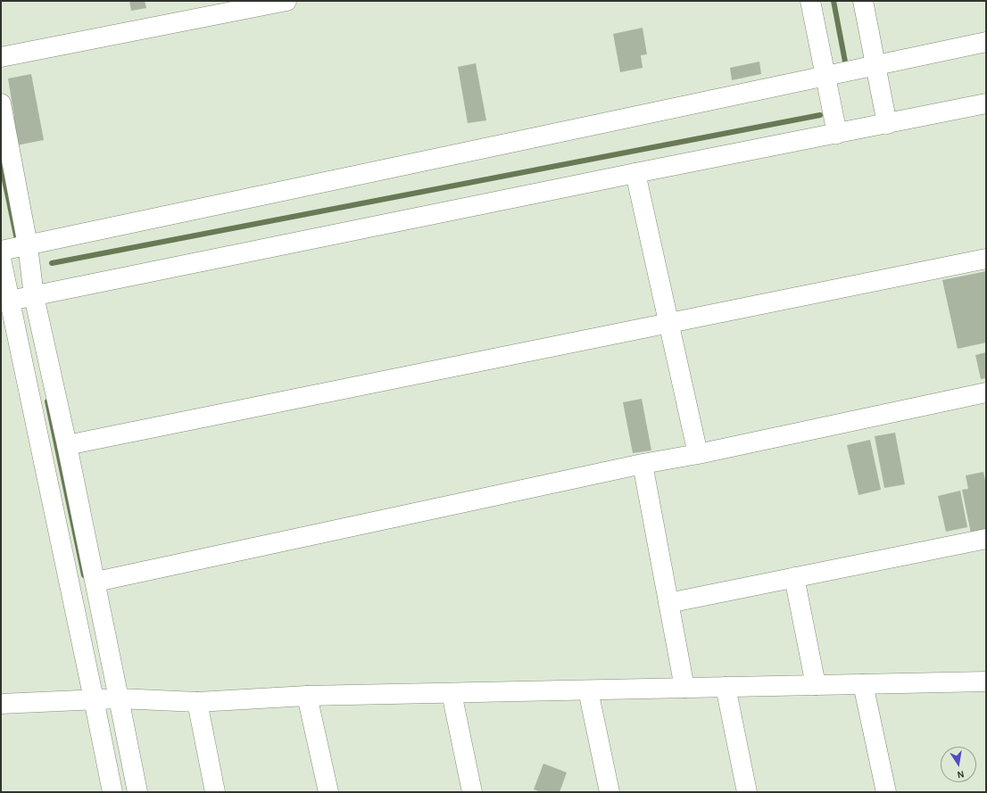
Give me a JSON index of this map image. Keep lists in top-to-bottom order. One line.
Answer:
{"north":"bottom"}
